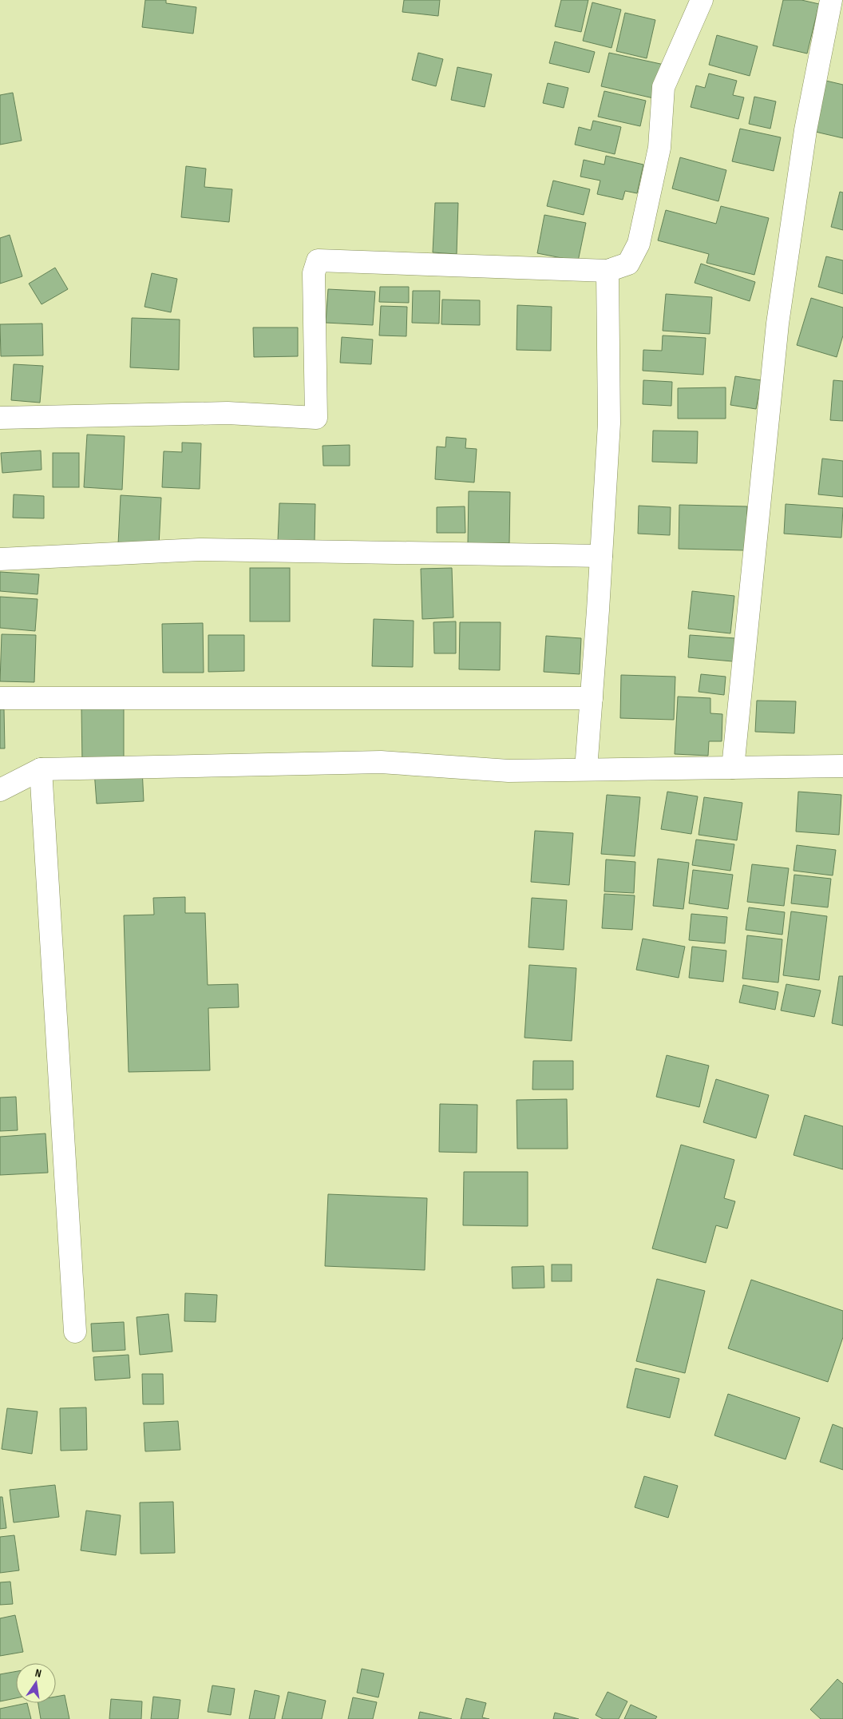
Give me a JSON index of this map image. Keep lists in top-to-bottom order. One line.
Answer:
{"north":"top"}
